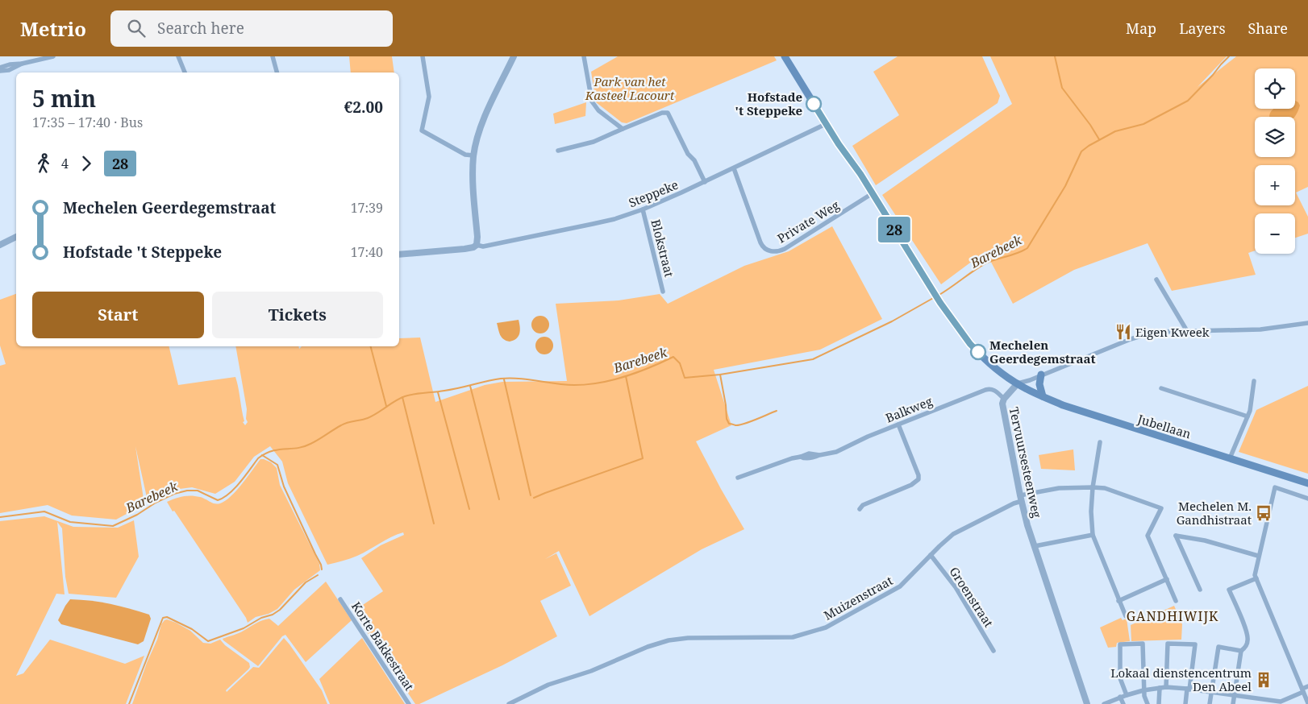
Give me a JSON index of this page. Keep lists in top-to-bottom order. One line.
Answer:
{"streets":{"main road":["Jubellaan"],"street":["Steppeke","Private Weg","Blokstraat","Balkweg","Tervuursesteenweg","Groenstraat","Muizenstraat","Korte Bakkestraat"]},"crossings":[["Steppeke","Private Weg"],["Steppeke","Blokstraat"],["Balkweg","Tervuursesteenweg"],["Jubellaan","Tervuursesteenweg"],["Tervuursesteenweg","Muizenstraat"],["Groenstraat","Muizenstraat"]],"districts":["GANDHIWIJK"],"water":["Barebeek"],"parks":["Park van het Kasteel Lacourt"],"places":{"other":["Hofstade 't Steppeke","Mechelen Geerdegemstraat"],"restaurant":["Eigen Kweek"],"bus stop":["Mechelen M. Gandhistraat"],"building":["Lokaal dienstencentrum Den Abeel"]},"lines":["bus line 28"],"page":{"header":"Metrio","search":"Search here","nav":["Map","Layers","Share"],"on_map":"28","map_buttons":["+","−"],"heading":["5 min","17:35 – 17:40 · Bus","€2.00"],"legs":["4","28"],"list":[{"name":"Mechelen Geerdegemstraat","value":"17:39"},{"name":"Hofstade 't Steppeke","value":"17:40"}],"buttons":["Start","Tickets"]}}
